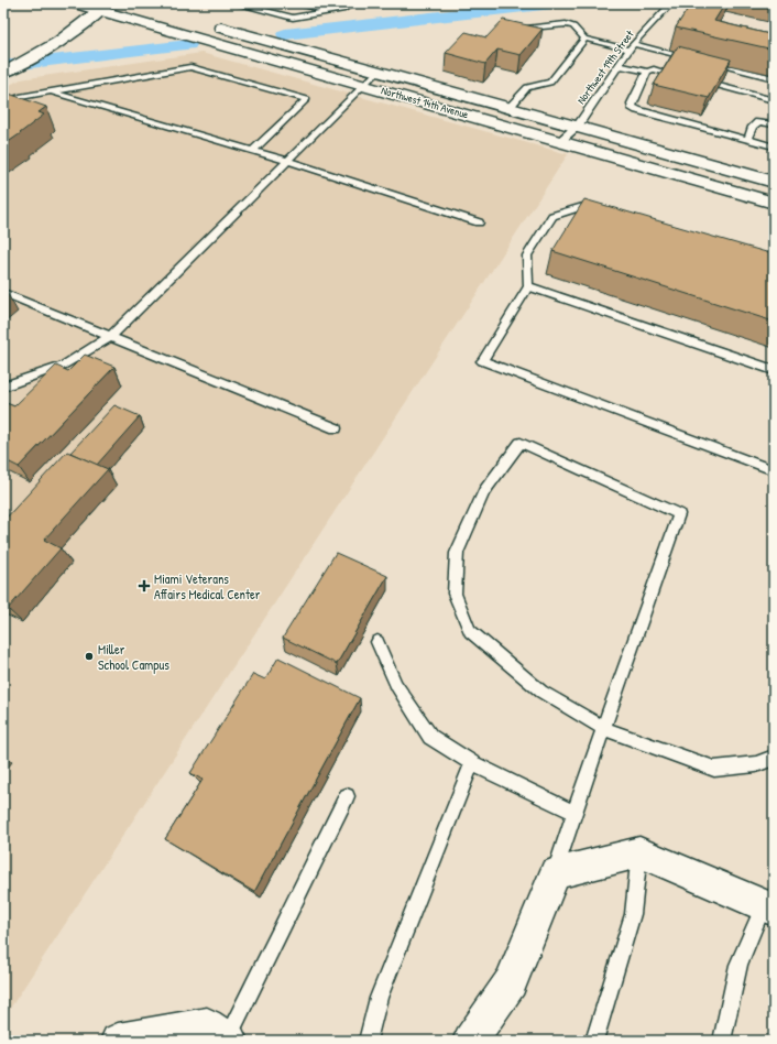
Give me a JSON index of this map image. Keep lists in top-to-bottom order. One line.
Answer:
{"streets":{"street":["Northwest 14th Avenue"],"lane":["Northwest 19th Street"]},"crossings":[["Northwest 19th Street","Northwest 14th Avenue"]],"places":{"health":["Miami Veterans Affairs Medical Center"],"other":["Miller School Campus"]}}
